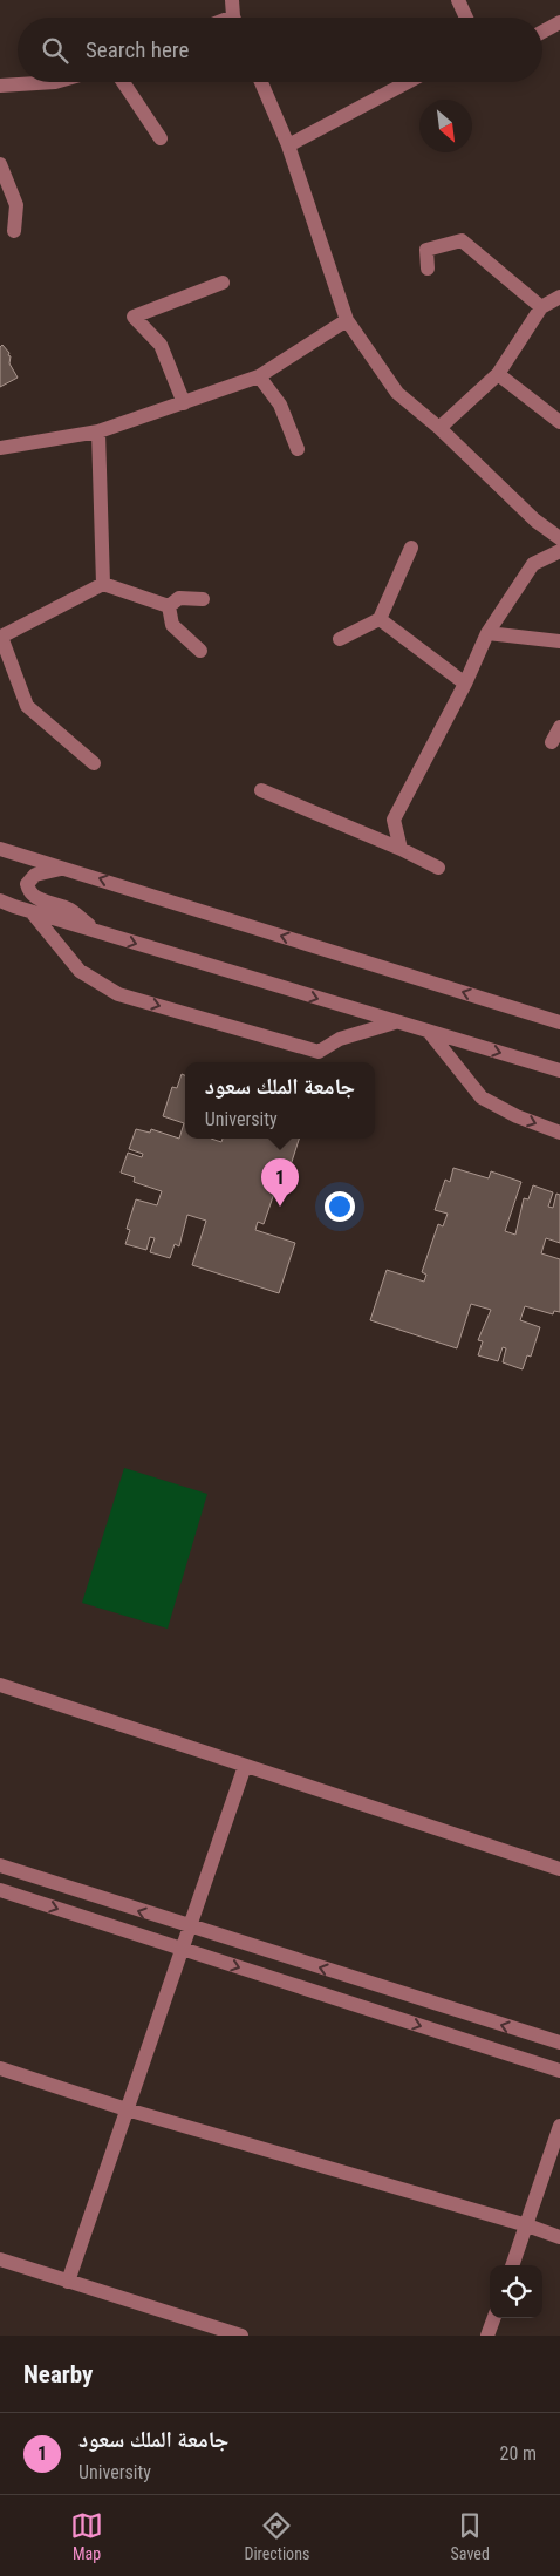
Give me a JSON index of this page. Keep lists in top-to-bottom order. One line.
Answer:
{"north":"bottom right","page":{"search":"Search here","popup":["جامعة الملك سعود","University"],"pins":"1","heading":"Nearby","list":[{"mark":"1","name":"جامعة الملك سعود","note":"University","value":"20 m"}],"nav":["Map","Directions","Saved"]}}
